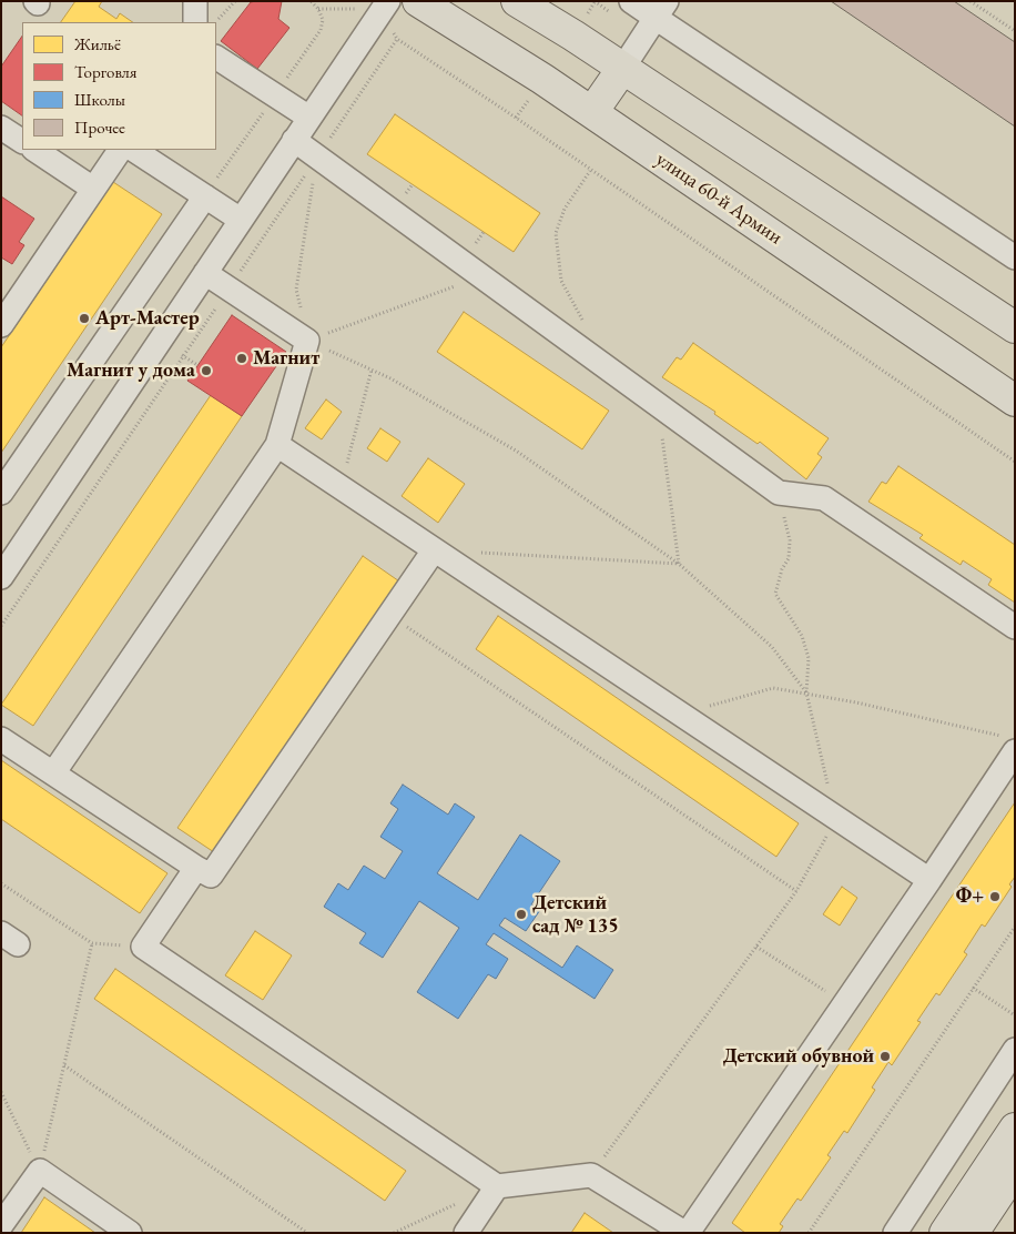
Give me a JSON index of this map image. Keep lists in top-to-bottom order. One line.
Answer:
{"streets":{"main road":["улица 60-й Армии"]},"places":["Арт-Мастер","Магнит","Магнит у дома","Ф+","Детский сад № 135","Детский обувной"],"legend":["Жильё","Торговля","Школы","Прочее"]}
